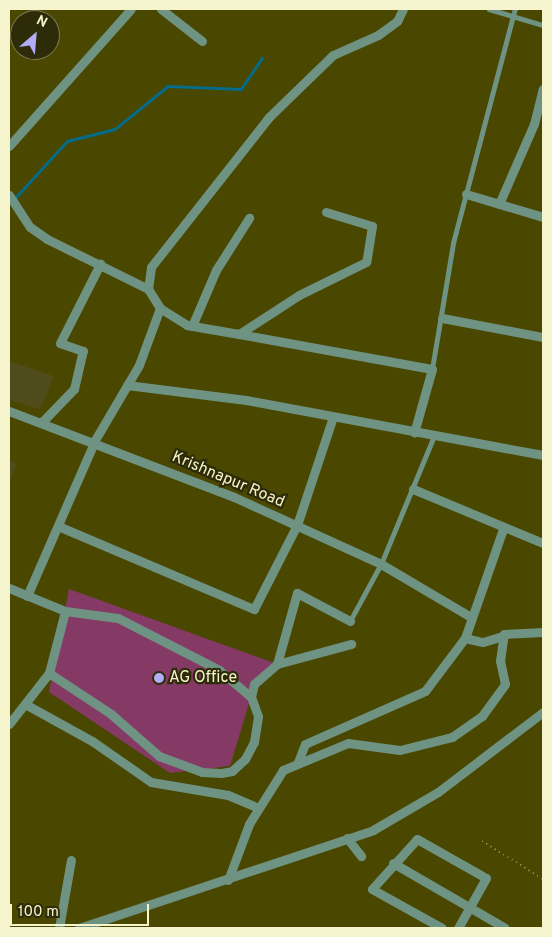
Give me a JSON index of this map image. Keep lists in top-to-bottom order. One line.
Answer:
{"streets":{"street":["Krishnapur Road"]},"places":["AG Office"],"scale_bar":"100 m","north":"top right"}
